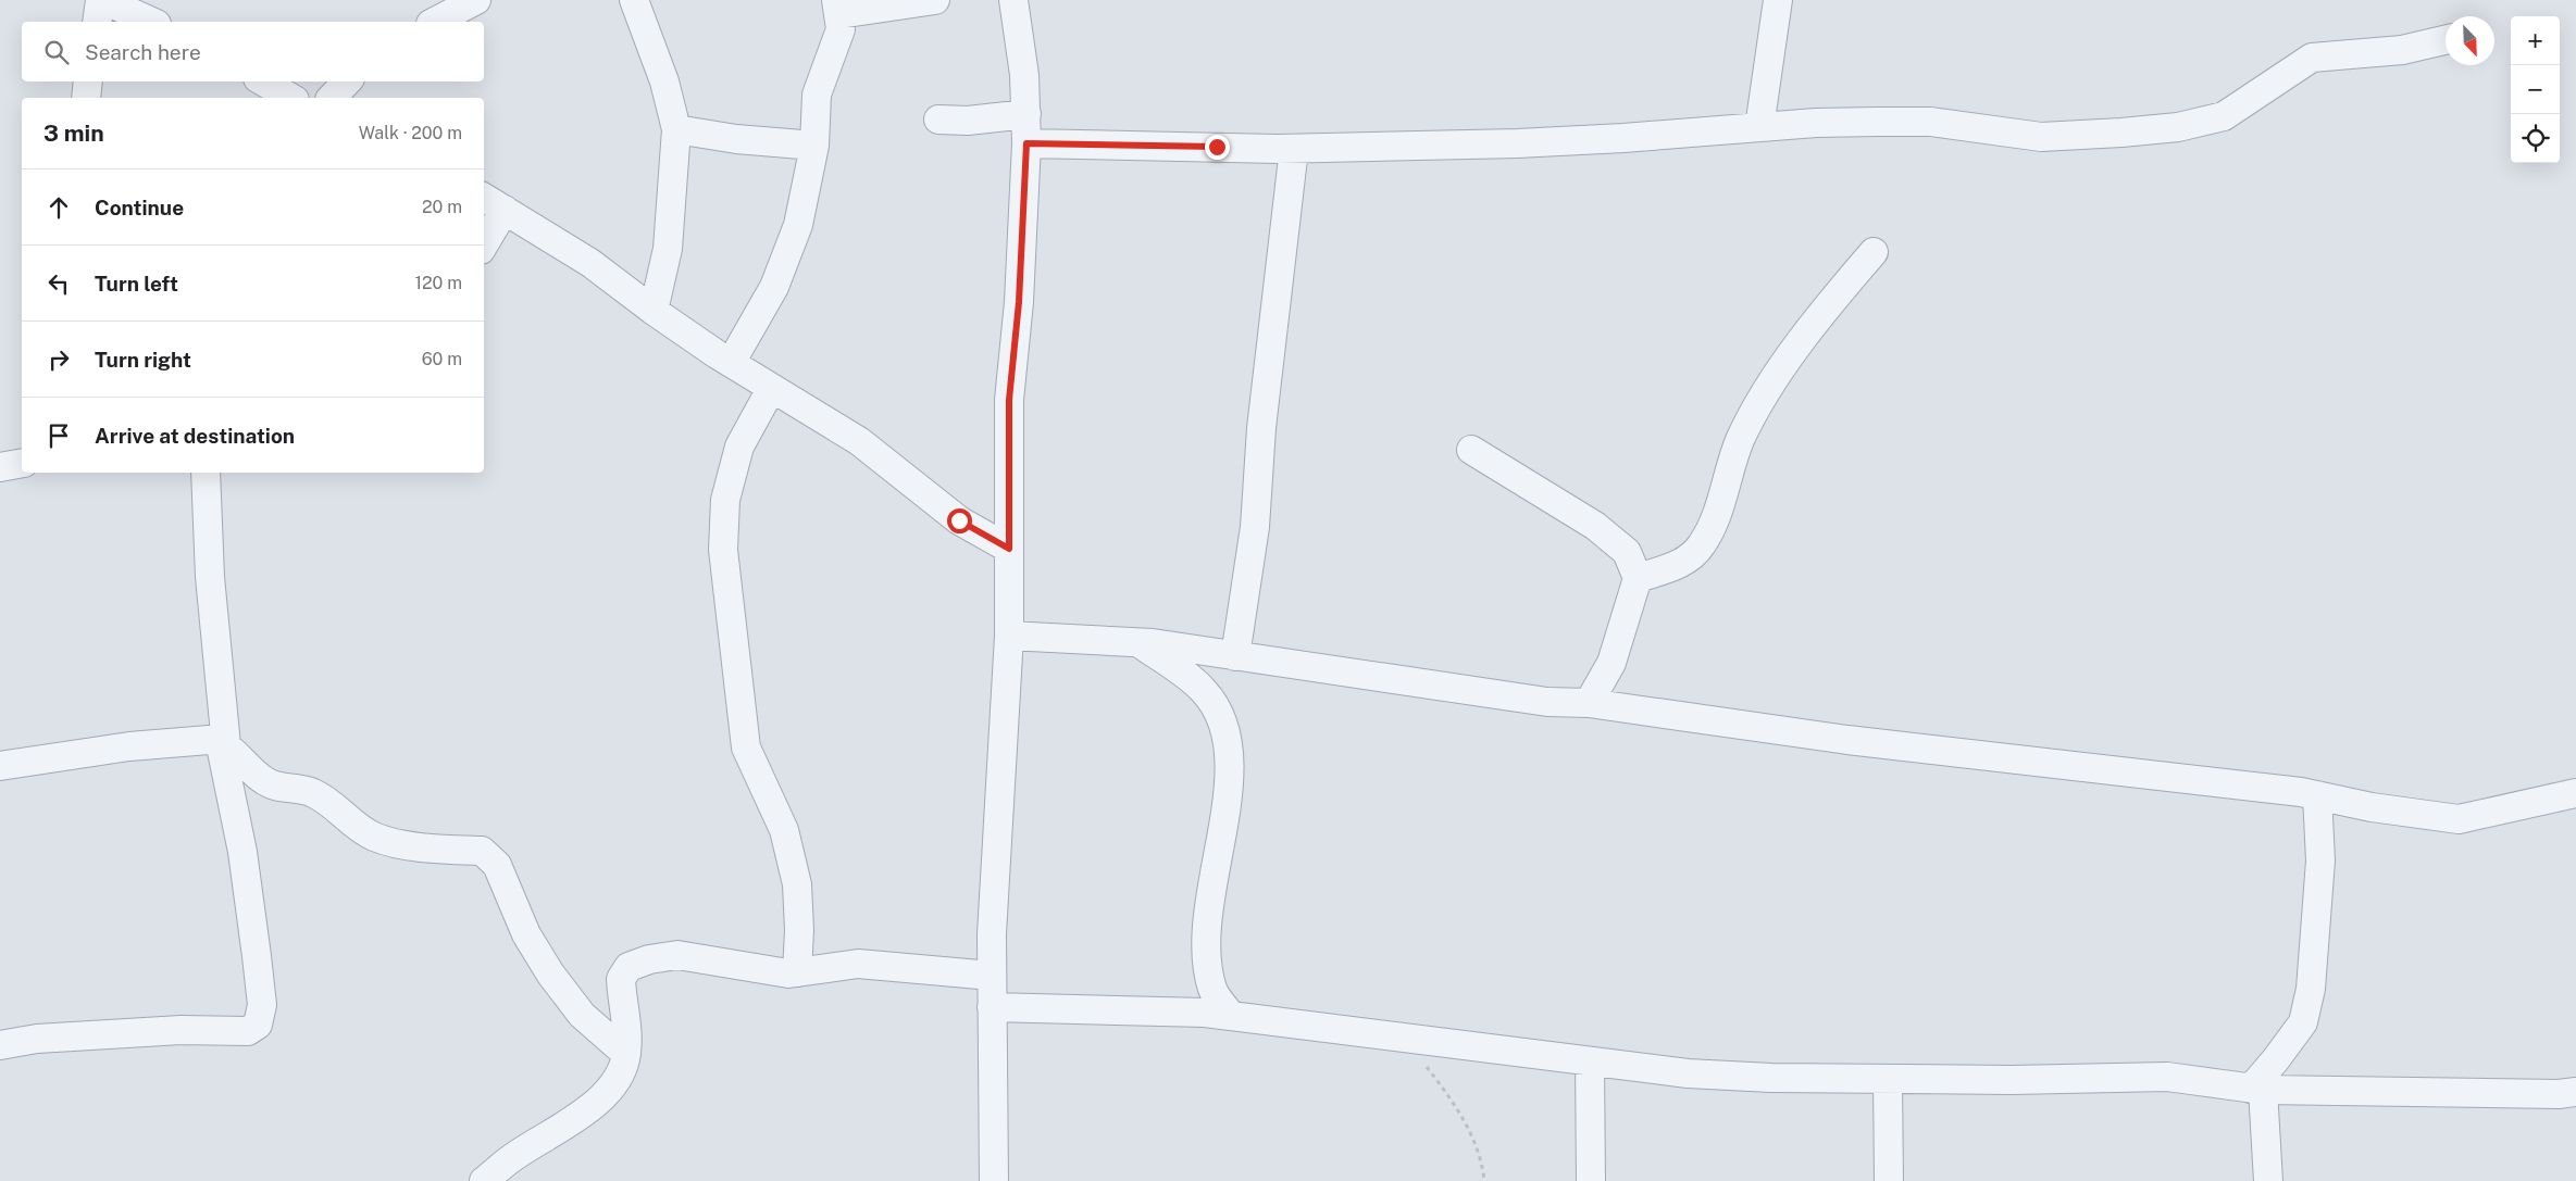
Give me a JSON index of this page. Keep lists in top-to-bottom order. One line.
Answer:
{"north":"bottom right","page":{"map_buttons":["+","−"],"search":"Search here","heading":["3 min","Walk · 200 m"],"list":[["Continue","20 m"],["Turn left","120 m"],["Turn right","60 m"],"Arrive at destination"]}}
